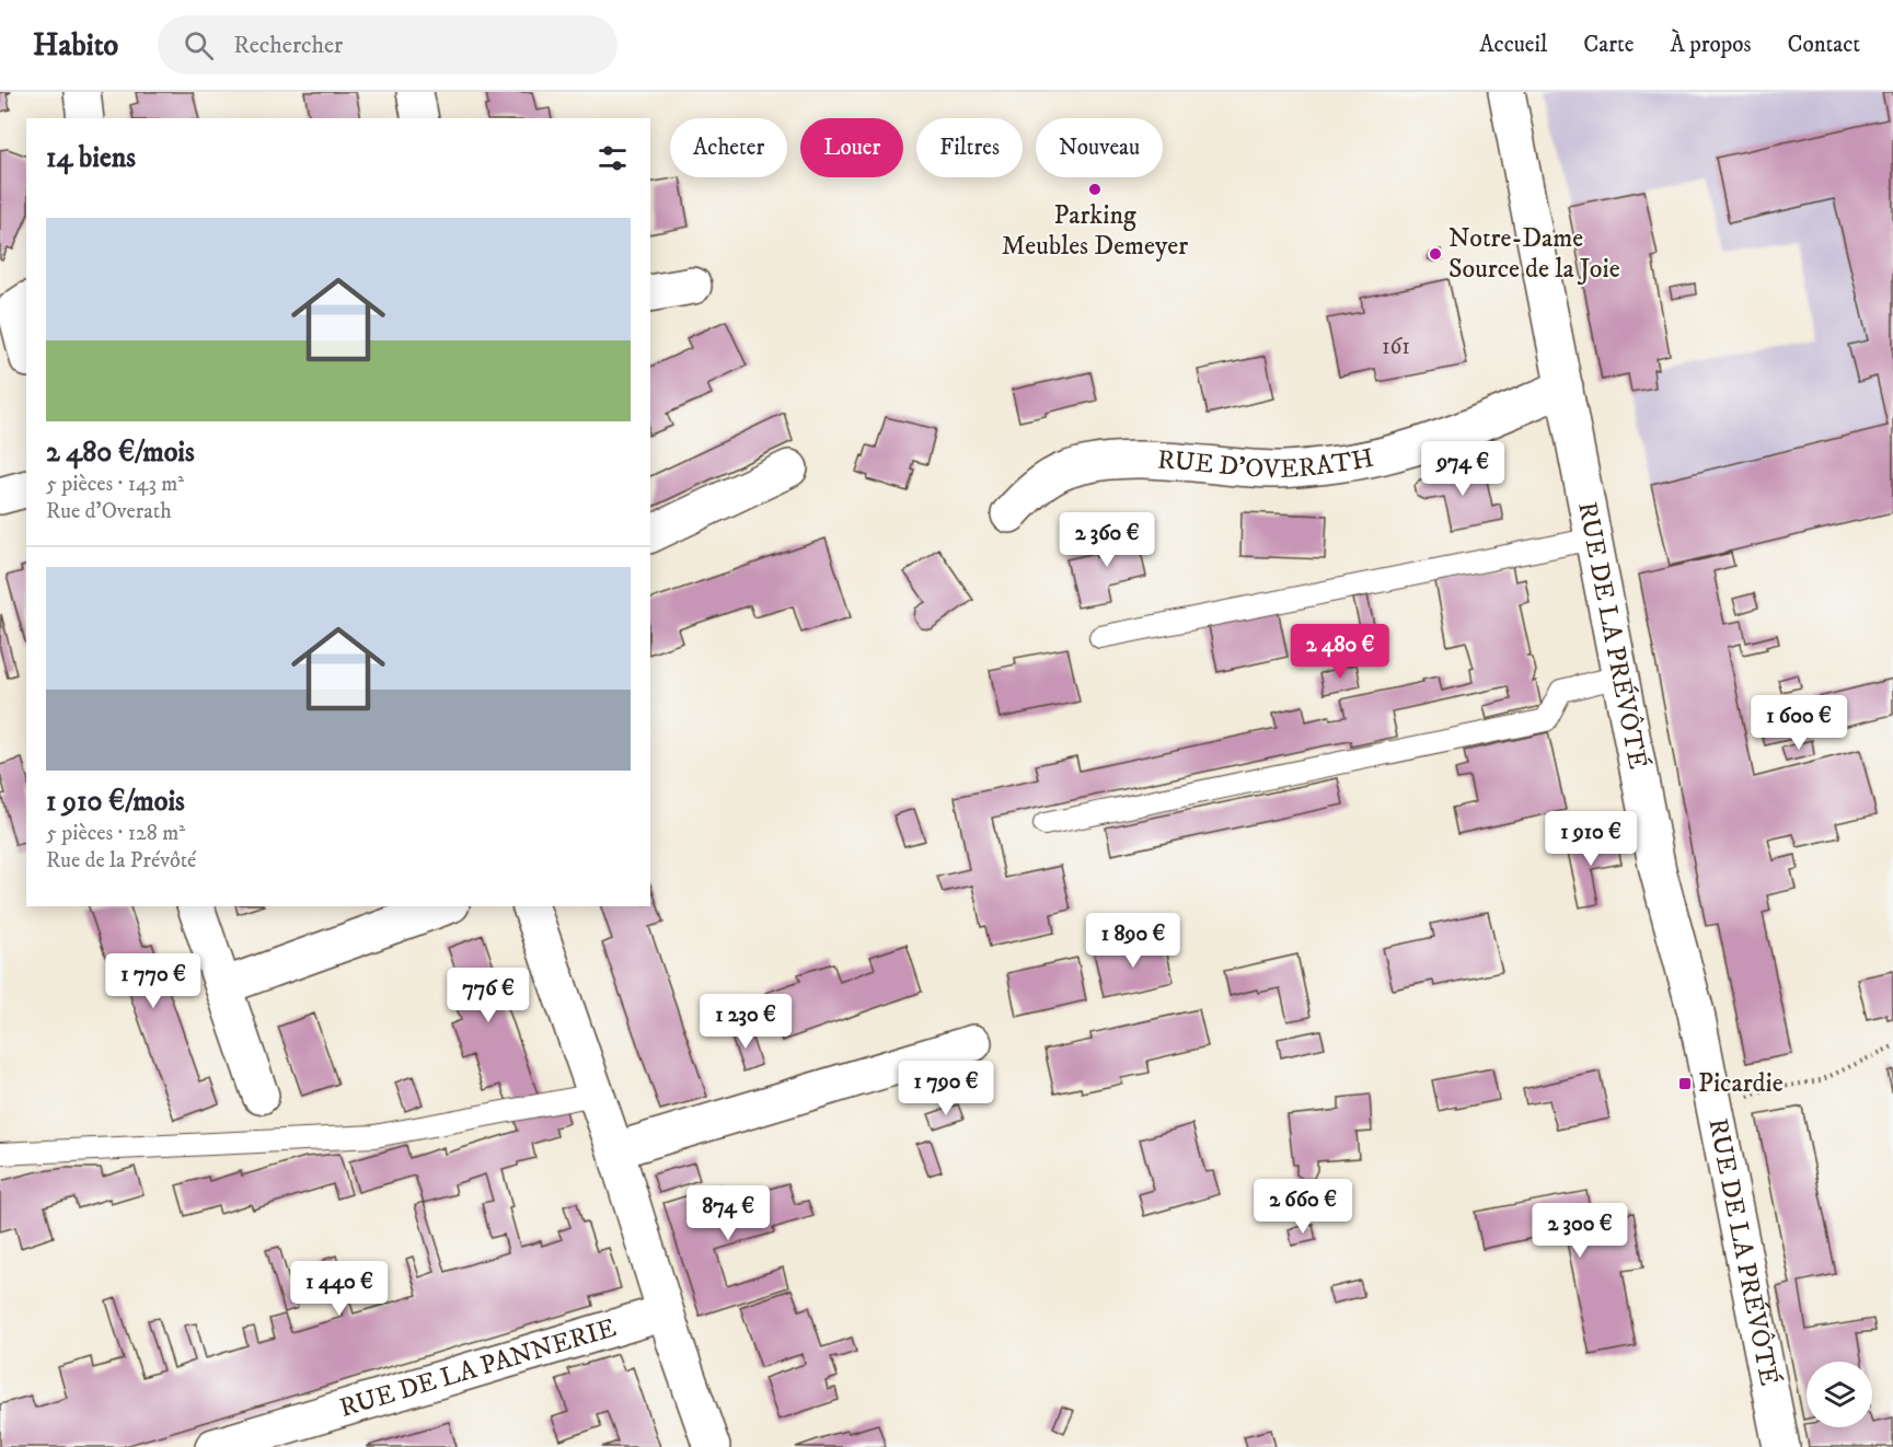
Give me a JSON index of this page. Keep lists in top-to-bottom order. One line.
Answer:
{"streets":{"street":["RUE D'OVERATH","RUE DE LA PRÉVÔTÉ","RUE DE LA PANNERIE"]},"crossings":[["RUE D'OVERATH","RUE DE LA PRÉVÔTÉ"]],"places":{"other":["Parking Meubles Demeyer","Notre-Dame Source de la Joie"],"transit":["Picardie"]},"house_numbers":["161"],"page":{"header":"Habito","search":"Rechercher","nav":["Accueil","Carte","À propos","Contact"],"chip":["Acheter","Louer","Filtres","Nouveau"],"heading":"14 biens","list":[{"name":"2 480 €/mois","note":"5 pièces · 143 m² · Rue d'Overath"},{"name":"1 910 €/mois","note":"5 pièces · 128 m² · Rue de la Prévôté"}],"price":["974 €","2 360 €","2 480 €","1 600 €","1 910 €","1 890 €","1 770 €","776 €","1 230 €","1 790 €","2 660 €","874 €","2 300 €","1 440 €"]}}
